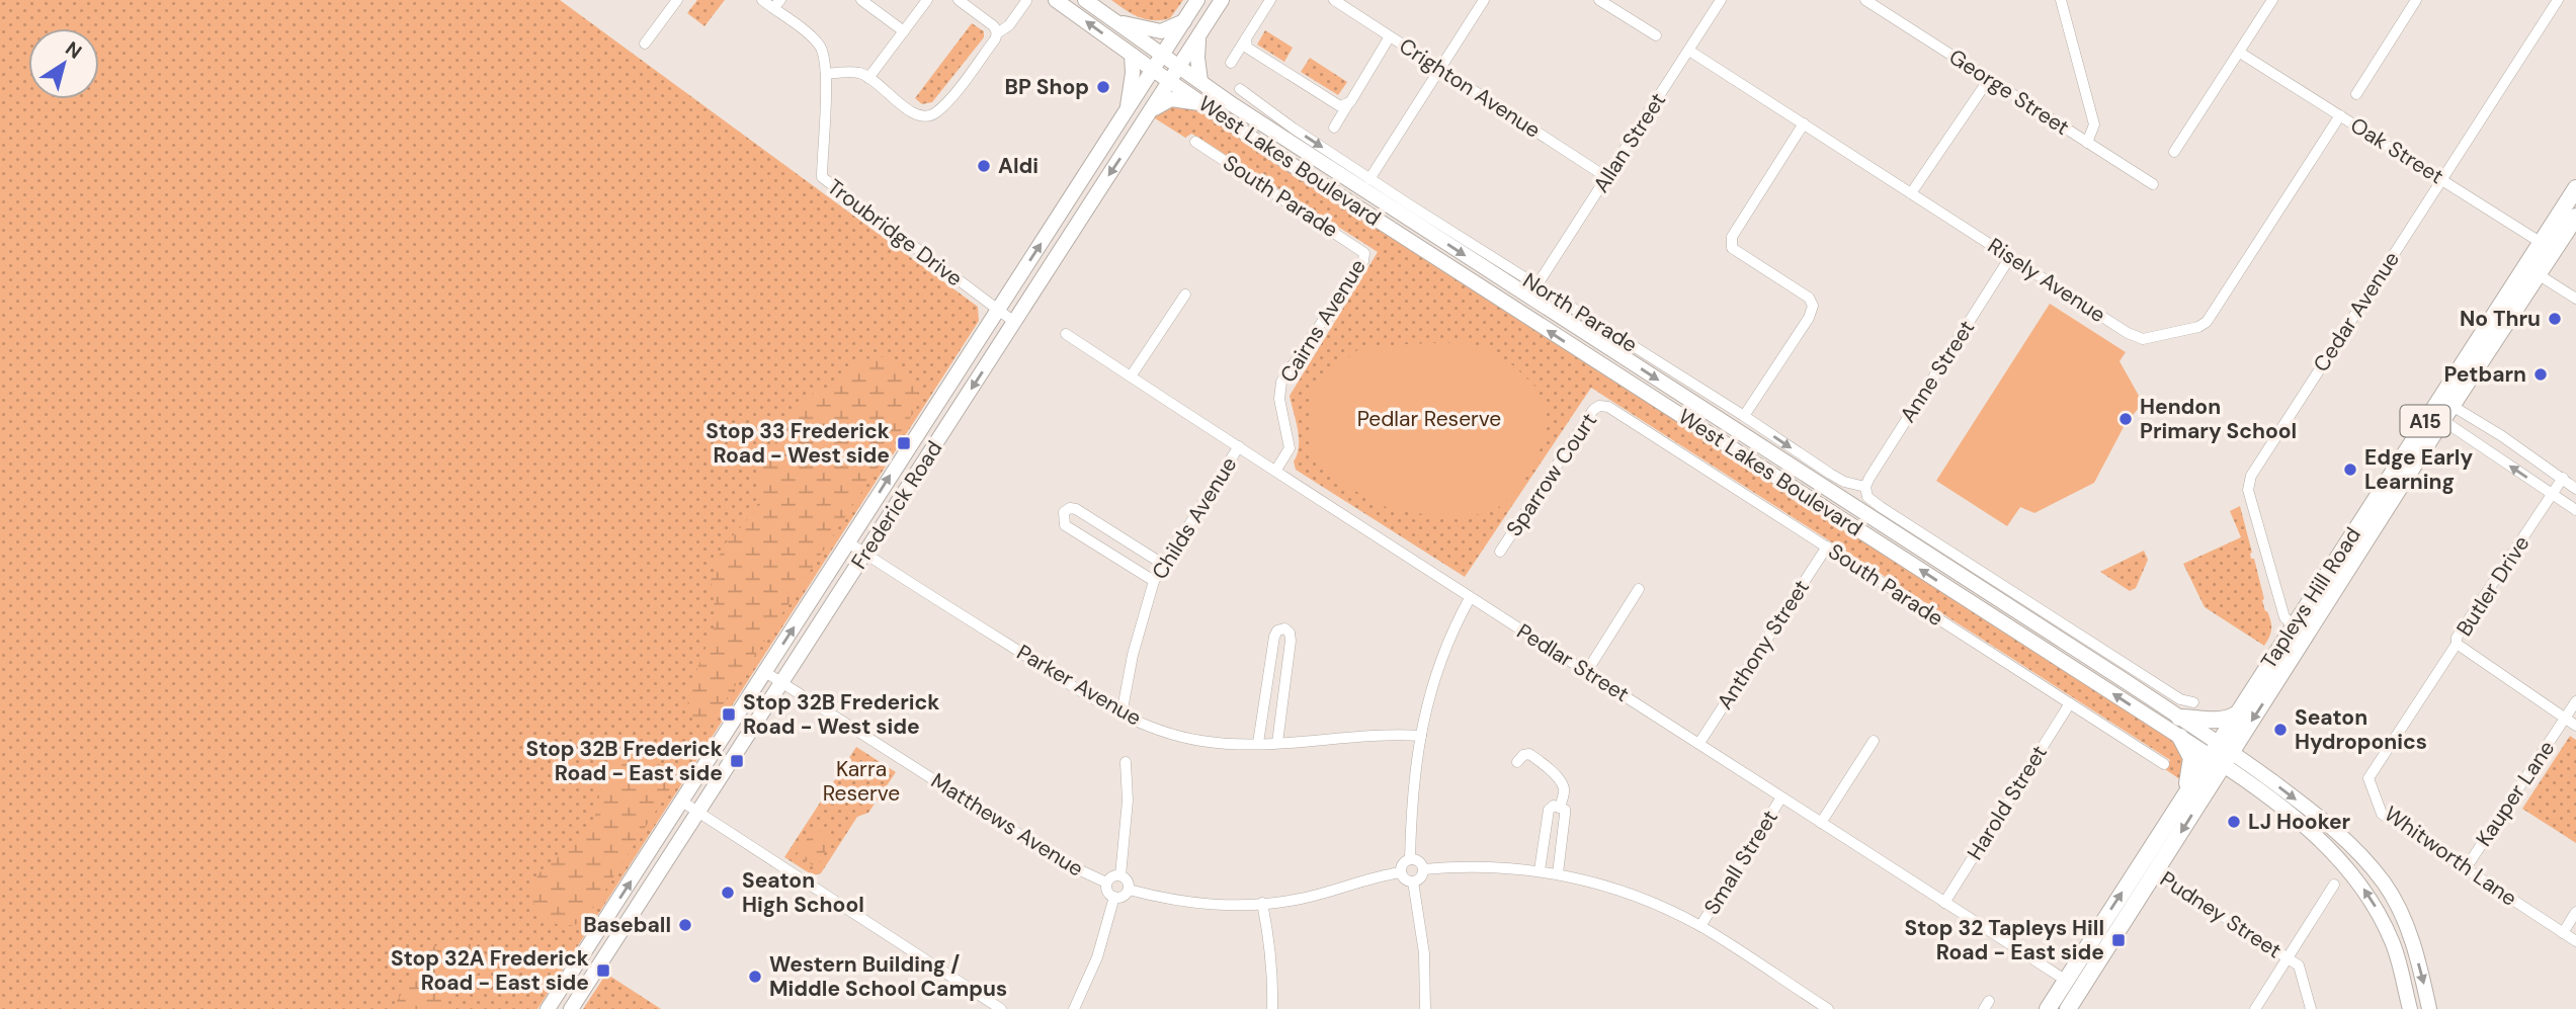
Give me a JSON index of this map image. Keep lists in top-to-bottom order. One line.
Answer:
{"streets":{"main road":["West Lakes Boulevard","A15","Frederick Road","Tapleys Hill Road"],"street":["Crighton Avenue","George Street","Allan Street","Oak Street","South Parade","Troubridge Drive","Risely Avenue","Cedar Avenue","North Parade","Cairns Avenue","Anne Street","Sparrow Court","Childs Avenue","Butler Drive","Anthony Street","Pedlar Street","Parker Avenue","Kauper Lane","Harold Street","Matthews Avenue","Whitworth Lane","Small Street","Pudney Street"]},"crossings":[["Crighton Avenue","Allan Street"],["Allan Street","Risely Avenue"],["Allan Street","North Parade"],["Oak Street","Risely Avenue"],["Oak Street","Cedar Avenue"],["Oak Street","Tapleys Hill Road"],["West Lakes Boulevard","Frederick Road"],["West Lakes Boulevard","Tapleys Hill Road"],["South Parade","Cairns Avenue"],["South Parade","Sparrow Court"],["South Parade","Anthony Street"],["South Parade","Harold Street"],["Troubridge Drive","Frederick Road"],["Risely Avenue","Anne Street"],["Cedar Avenue","Tapleys Hill Road"],["North Parade","Anne Street"],["Cairns Avenue","Pedlar Street"],["Frederick Road","Parker Avenue"],["Frederick Road","Matthews Avenue"],["Childs Avenue","Pedlar Street"],["Childs Avenue","Parker Avenue"],["Butler Drive","Kauper Lane"],["Butler Drive","Whitworth Lane"],["Tapleys Hill Road","Pedlar Street"],["Tapleys Hill Road","Pudney Street"],["Anthony Street","Pedlar Street"],["Pedlar Street","Harold Street"],["Pedlar Street","Small Street"],["Kauper Lane","Whitworth Lane"]],"parks":["Pedlar Reserve","Karra Reserve"],"places":{"other":["BP Shop","Aldi","No Thru","Petbarn","Hendon Primary School","Edge Early Learning","Seaton Hydroponics","LJ Hooker","Seaton High School","Baseball","Western Building / Middle School Campus"],"transit":["Stop 33 Frederick Road - West side","Stop 32B Frederick Road - West side","Stop 32B Frederick Road - East side","Stop 32 Tapleys Hill Road - East side","Stop 32A Frederick Road - East side"]},"north":"top right"}
